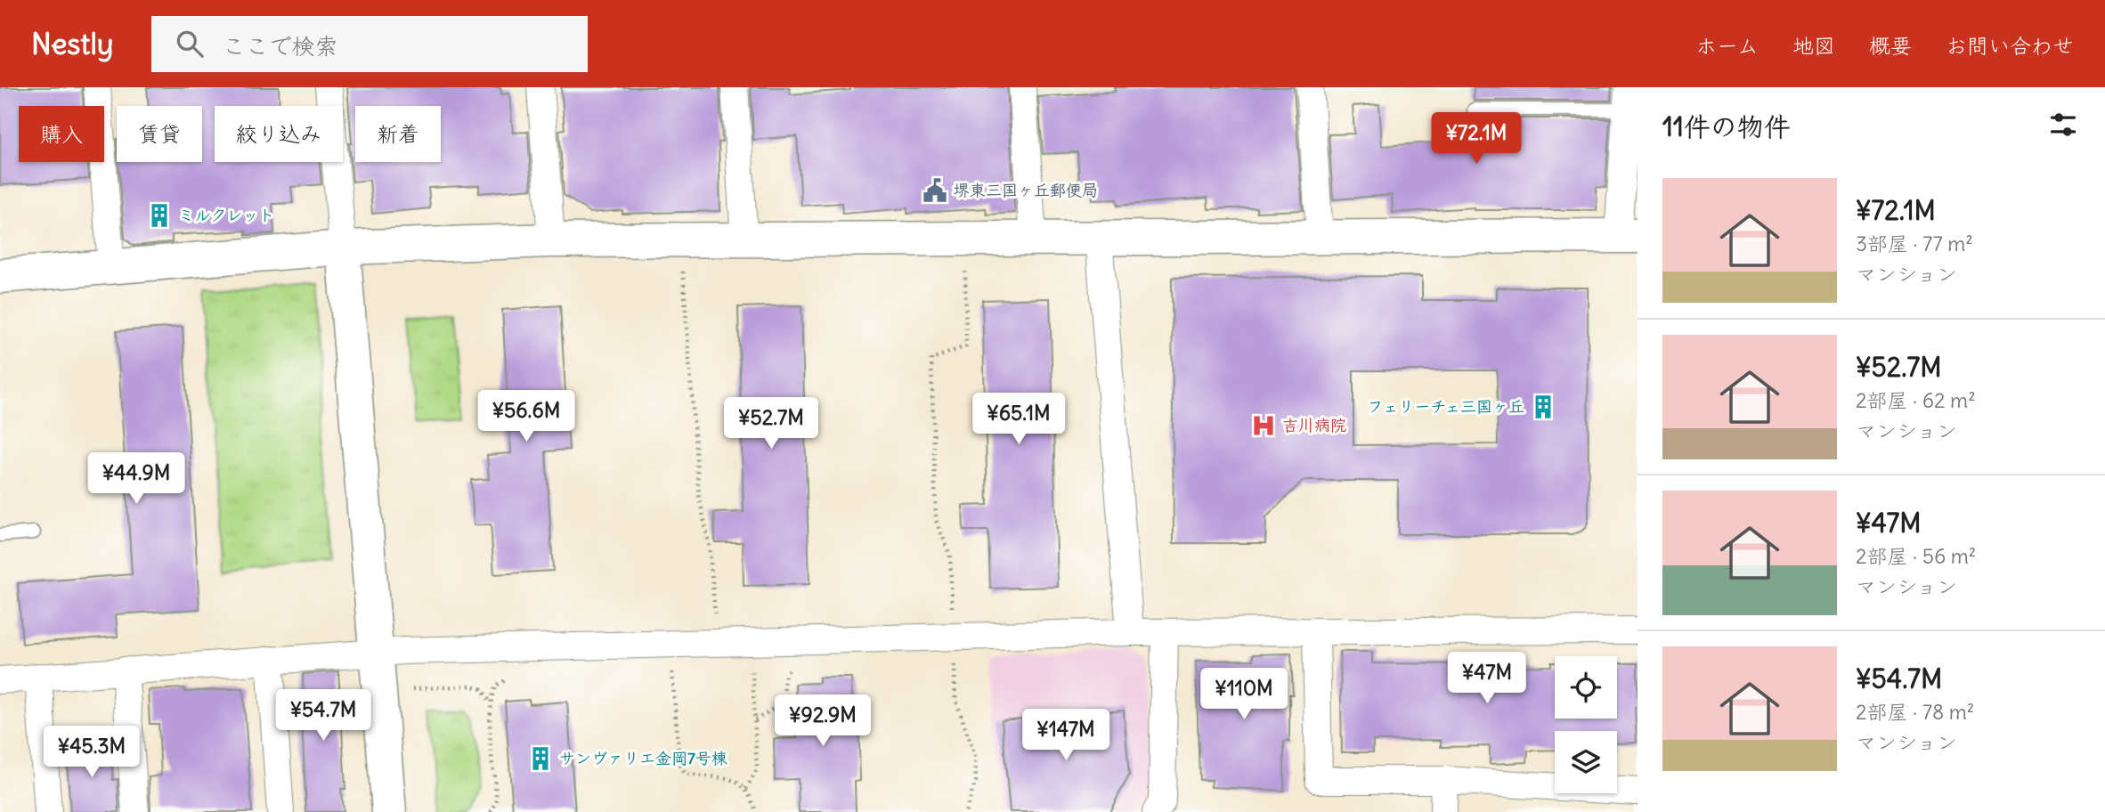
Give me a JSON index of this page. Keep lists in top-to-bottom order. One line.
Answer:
{"places":{"public building":["堺東三国ヶ丘郵便局"],"building":["ミルクレット","フェリーチェ三国ヶ丘","サンヴァリエ金岡7号棟"],"hospital":["吉川病院"]},"page":{"header":"Nestly","search":"ここで検索","nav":["ホーム","地図","概要","お問い合わせ"],"heading":"11件の物件","chip":["購入","賃貸","絞り込み","新着"],"price":["¥72.1M","¥56.6M","¥65.1M","¥52.7M","¥44.9M","¥47M","¥110M","¥54.7M","¥92.9M","¥147M","¥45.3M"],"list":[{"name":"¥72.1M","note":"3部屋 · 77 m² · マンション"},{"name":"¥52.7M","note":"2部屋 · 62 m² · マンション"},{"name":"¥47M","note":"2部屋 · 56 m² · マンション"},{"name":"¥54.7M","note":"2部屋 · 78 m² · マンション"}]}}
